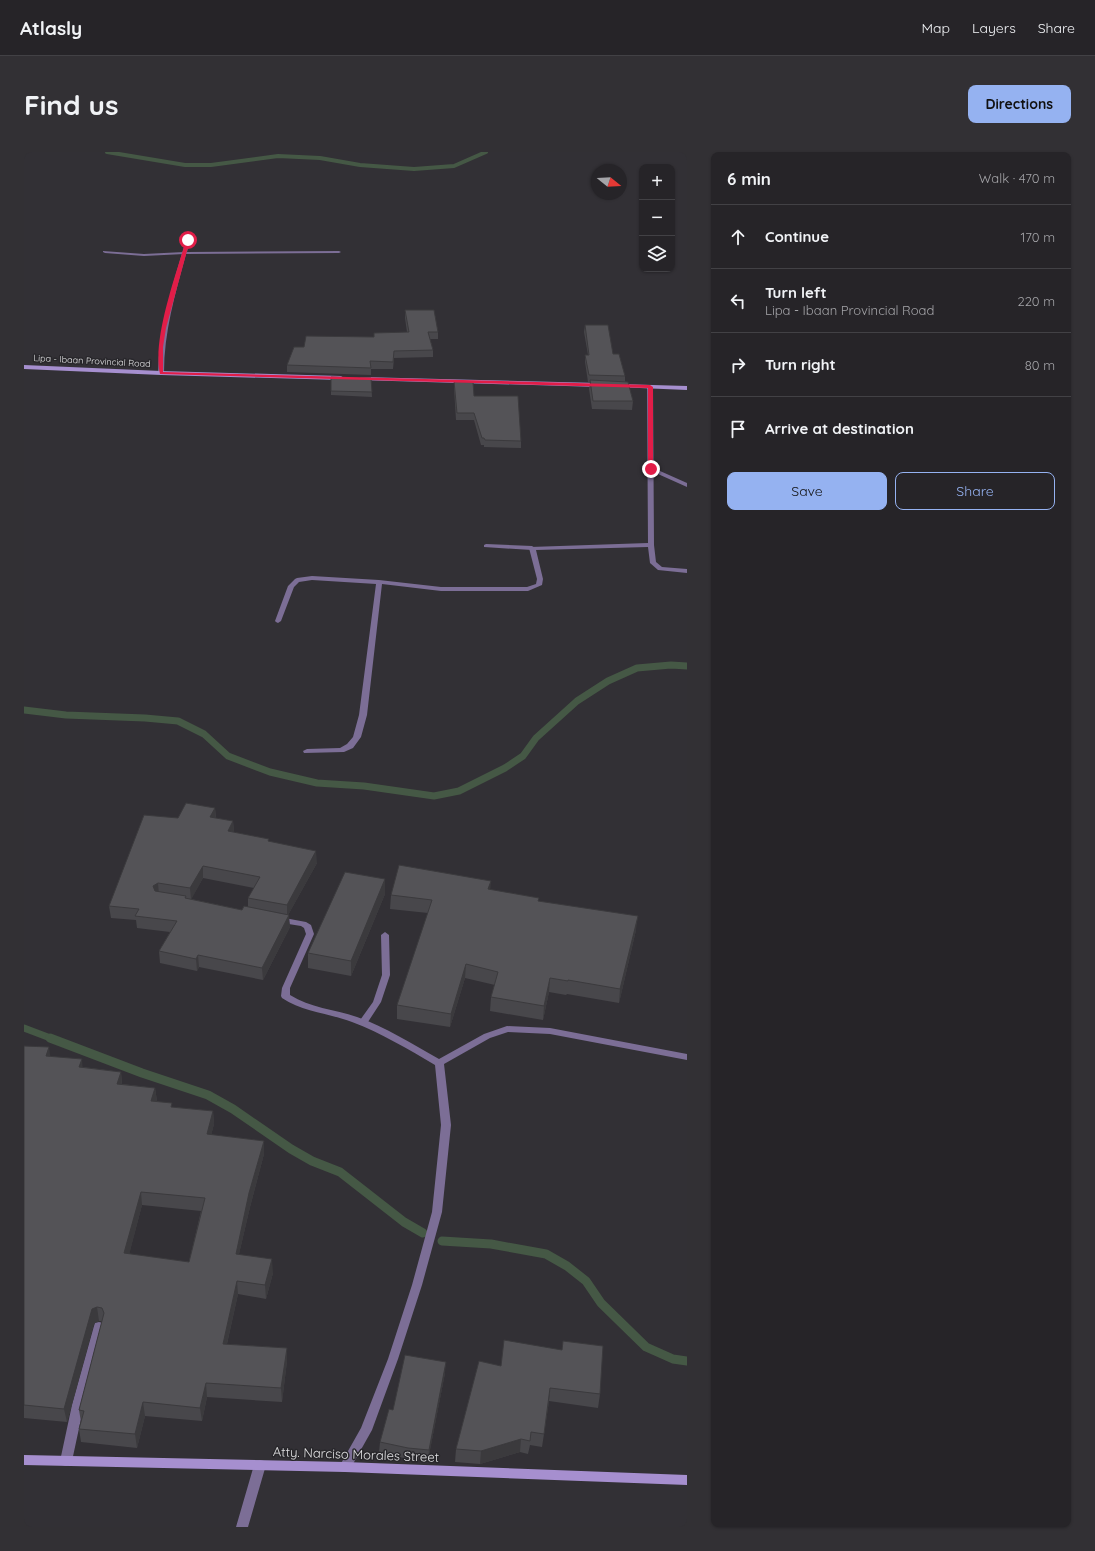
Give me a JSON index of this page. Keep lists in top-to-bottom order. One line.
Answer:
{"streets":{"main road":["Lipa - Ibaan Provincial Road","Atty. Narciso Morales Street"]},"north":"right","page":{"header":"Atlasly","nav":["Map","Layers","Share"],"buttons":["Directions",["Save","Share"]],"title":"Find us","heading":["6 min","Walk · 470 m"],"map_buttons":["+","−"],"list":[["Continue","170 m"],["Turn left","Lipa - Ibaan Provincial Road","220 m"],["Turn right","80 m"],"Arrive at destination"]}}
